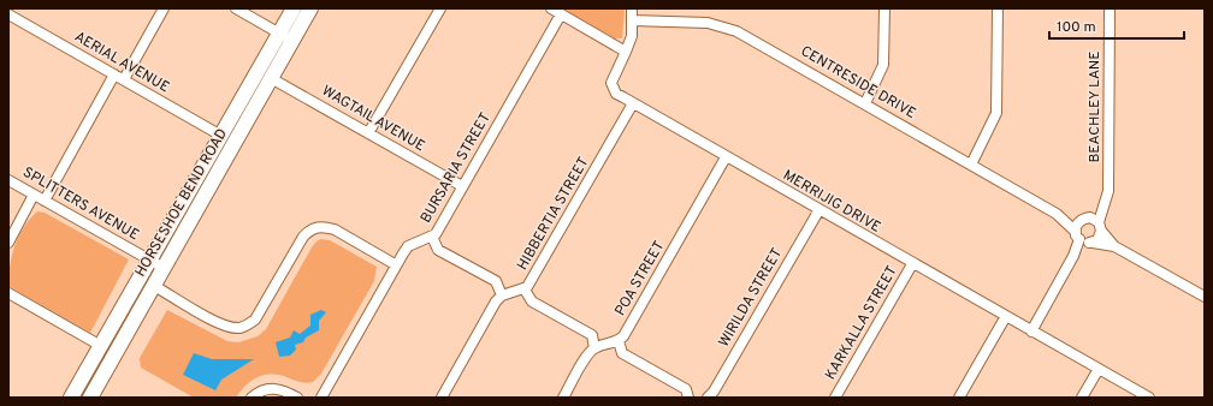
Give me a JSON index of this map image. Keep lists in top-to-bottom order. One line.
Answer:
{"streets":{"street":["AERIAL AVENUE","CENTRESIDE DRIVE","BEACHLEY LANE","WAGTAIL AVENUE","BURSARIA STREET","MERRIJIG DRIVE","HORSESHOE BEND ROAD","SPLITTERS AVENUE","HIBBERTIA STREET","POA STREET","WIRILDA STREET","KARKALLA STREET"]},"crossings":[["AERIAL AVENUE","HORSESHOE BEND ROAD"],["CENTRESIDE DRIVE","BEACHLEY LANE"],["CENTRESIDE DRIVE","MERRIJIG DRIVE"],["WAGTAIL AVENUE","BURSARIA STREET"],["WAGTAIL AVENUE","HORSESHOE BEND ROAD"],["MERRIJIG DRIVE","HIBBERTIA STREET"],["MERRIJIG DRIVE","POA STREET"],["MERRIJIG DRIVE","WIRILDA STREET"],["MERRIJIG DRIVE","KARKALLA STREET"],["HORSESHOE BEND ROAD","SPLITTERS AVENUE"]],"scale_bar":"100 m"}
